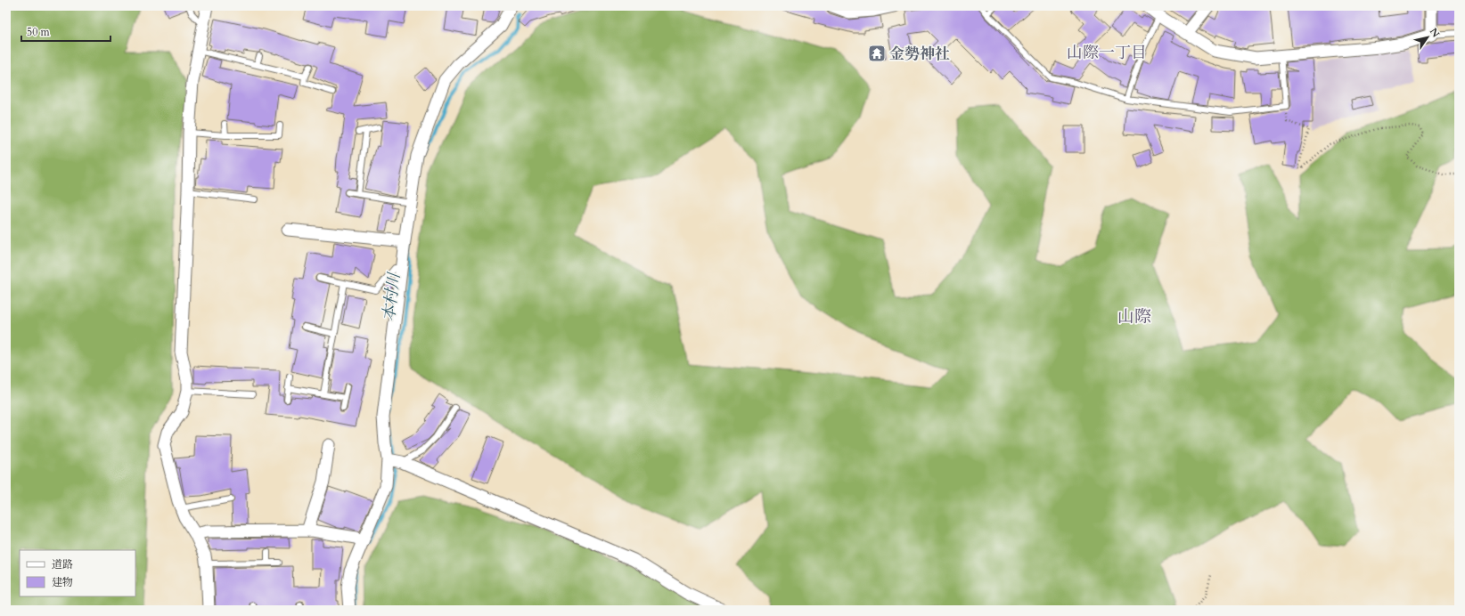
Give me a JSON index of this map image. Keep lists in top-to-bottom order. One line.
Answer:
{"districts":["山際一丁目","山際"],"water":["本村川"],"places":{"temple":["金勢神社"]},"legend":["道路","建物"],"scale_bar":"50 m","north":"top right"}
